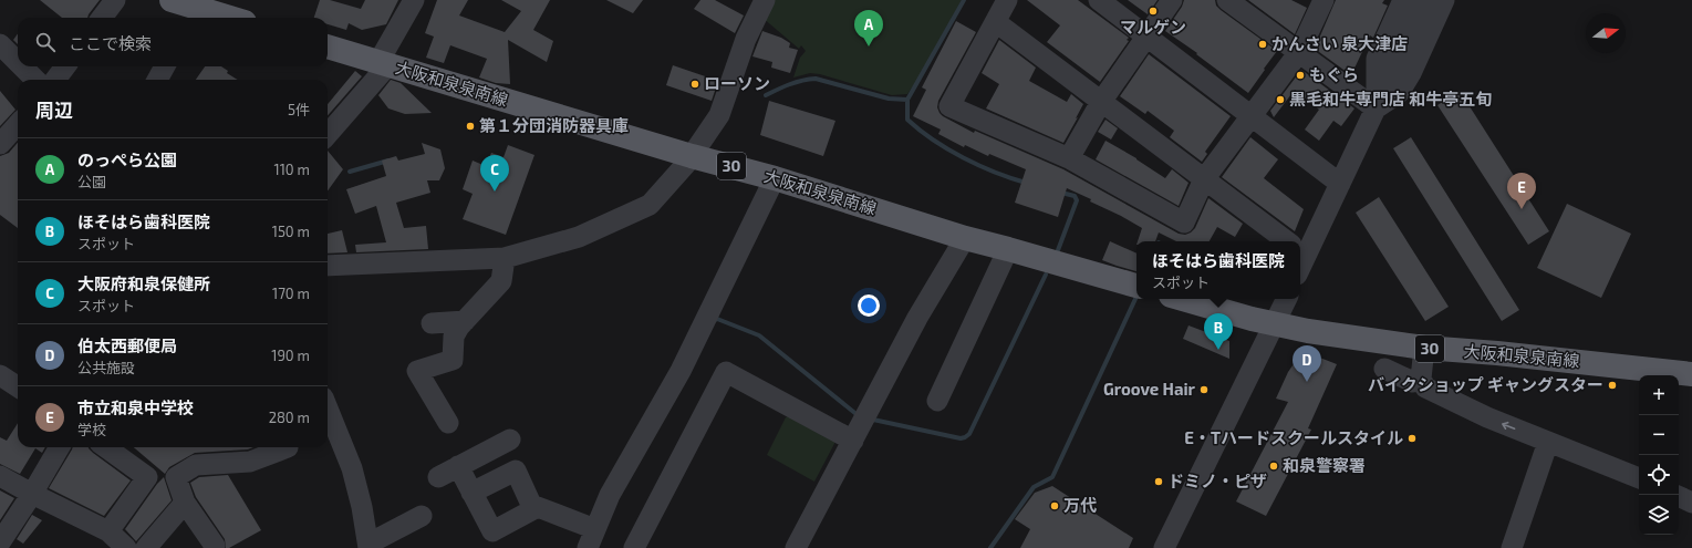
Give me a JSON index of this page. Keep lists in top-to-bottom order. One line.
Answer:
{"streets":{"main road":["大阪和泉泉南線","30"]},"places":["マルゲン","かんさい 泉大津店","もぐら","ローソン","黒毛和牛専門店 和牛亭五旬","第１分団消防器具庫","バイクショップ ギャングスター","Groove Hair","E・Tハードスクールスタイル","和泉警察署","ドミノ・ピザ","万代"],"north":"right","page":{"pins":["A","C","E","B","D"],"search":"ここで検索","heading":["周辺","5件"],"list":[{"mark":"A","name":"のっぺら公園","note":"公園","value":"110 m"},{"mark":"B","name":"ほそはら歯科医院","note":"スポット","value":"150 m"},{"mark":"C","name":"大阪府和泉保健所","note":"スポット","value":"170 m"},{"mark":"D","name":"伯太西郵便局","note":"公共施設","value":"190 m"},{"mark":"E","name":"市立和泉中学校","note":"学校","value":"280 m"}],"popup":["ほそはら歯科医院","スポット"],"map_buttons":["+","−"]}}
